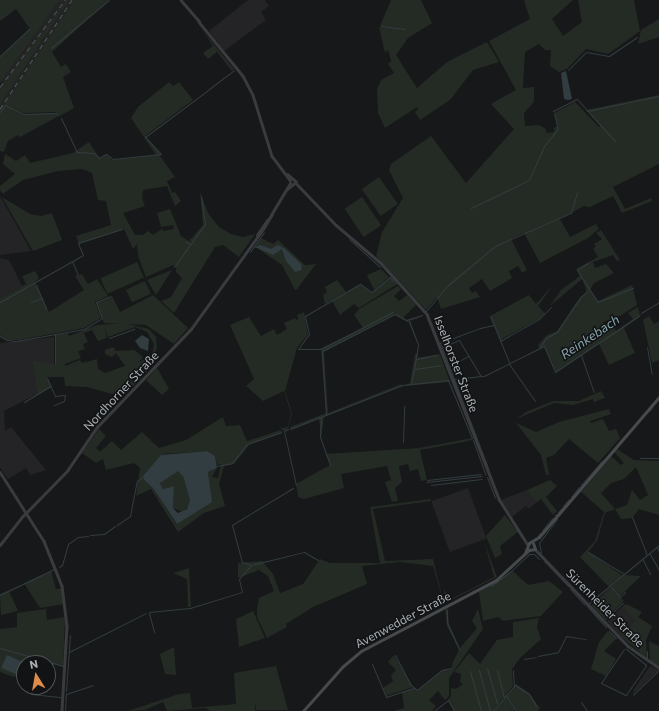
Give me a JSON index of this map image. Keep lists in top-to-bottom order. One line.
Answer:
{"streets":{"main road":["Avenwedder Straße"],"street":["Isselhorster Straße","Nordhorner Straße","Sürenheider Straße"]},"crossings":[["Isselhorster Straße","Nordhorner Straße"],["Isselhorster Straße","Sürenheider Straße"],["Isselhorster Straße","Avenwedder Straße"],["Sürenheider Straße","Avenwedder Straße"]],"water":["Reinkebach"],"north":"top"}
